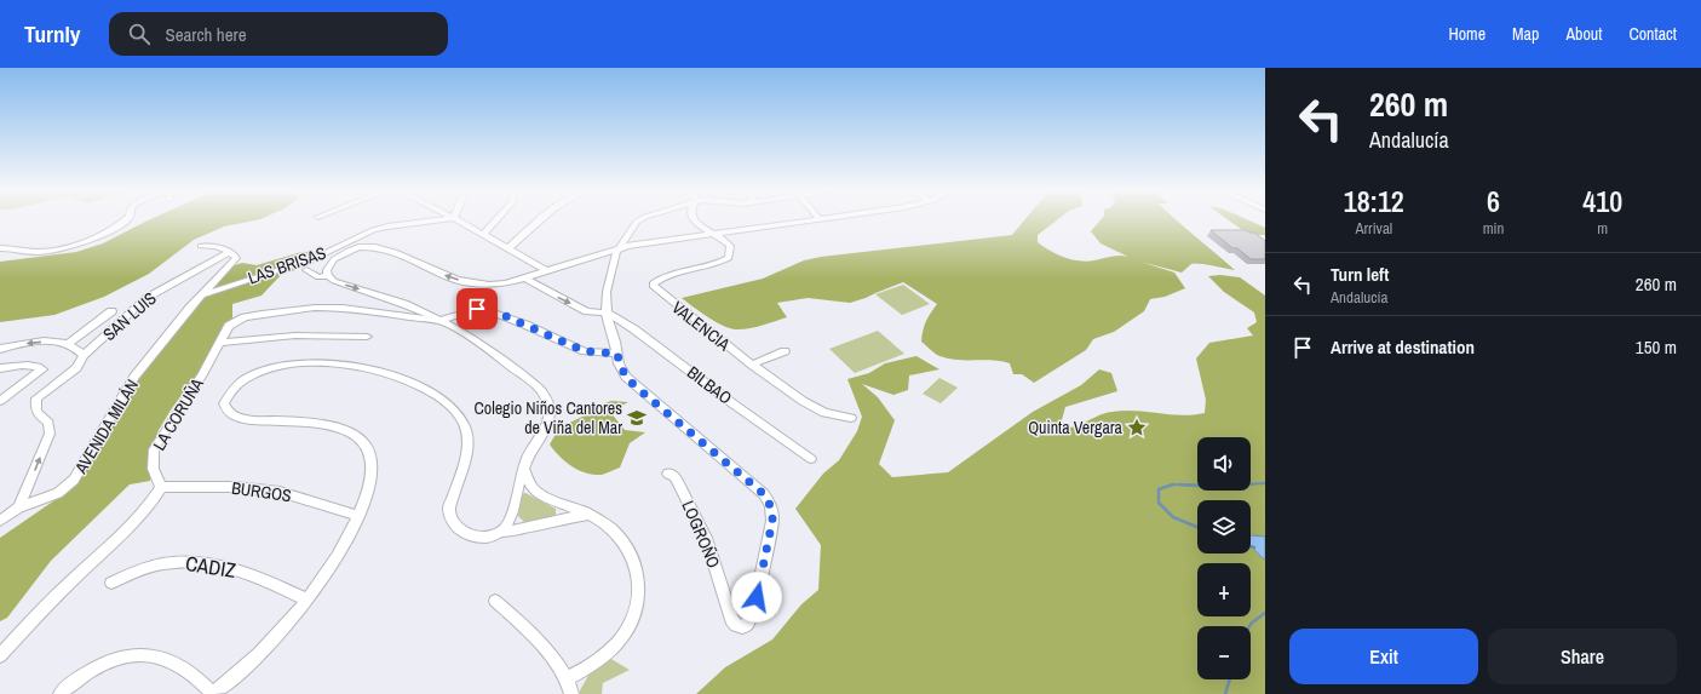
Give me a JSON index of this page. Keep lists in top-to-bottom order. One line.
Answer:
{"streets":{"street":["LAS BRISAS","SAN LUIS","VALENCIA","BILBAO","LA CORUÑA","AVENIDA MILÁN","BURGOS","LOGROÑO","CADIZ"]},"crossings":[["LAS BRISAS","AVENIDA MILÁN"],["SAN LUIS","AVENIDA MILÁN"],["BILBAO","LOGROÑO"],["LA CORUÑA","BURGOS"]],"places":{"school or university":["Colegio Niños Cantores de Viña del Mar"],"place":["Quinta Vergara"]},"page":{"header":"Turnly","search":"Search here","nav":["Home","Map","About","Contact"],"turn":["260 m","Andalucía"],"eta":["18:12","Arrival","6","min","410","m"],"list":[{"name":"Turn left","note":"Andalucía","value":"260 m"},{"name":"Arrive at destination","value":"150 m"}],"map_buttons":["+","−"],"buttons":["Exit","Share"]}}
